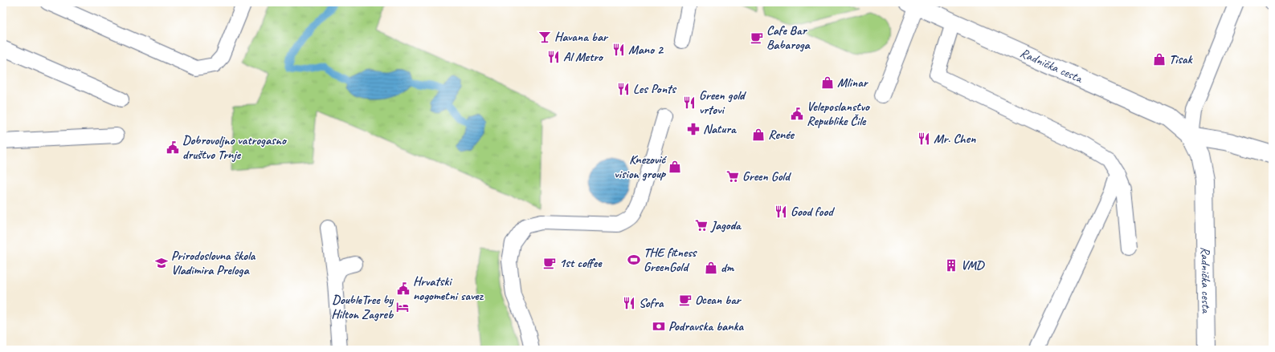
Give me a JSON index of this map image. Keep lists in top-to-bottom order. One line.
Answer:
{"streets":{"street":["Radnička cesta"]},"places":{"bar":["Havana bar"],"cafe":["Cafe Bar Babaroga","1st coffee","Ocean bar"],"restaurant":["Mano 2","Al Metro","Les Ponts","Green gold vrtovi","Mr. Chen","Good food","Sofra"],"shop":["Tisak","Mlinar","Renée","Knezović vision group","dm"],"public building":["Veleposlanstvo Republike Čile","Dobrovoljno vatrogasno društvo Trnje","Hrvatski nogometni savez"],"pharmacy":["Natura"],"supermarket":["Green Gold","Jagoda"],"sports":["THE fitness GreenGold"],"school or university":["Prirodoslovna škola Vladimira Preloga"],"building":["VMD"],"hotel":["DoubleTree by Hilton Zagreb"],"bank":["Podravska banka"]}}
